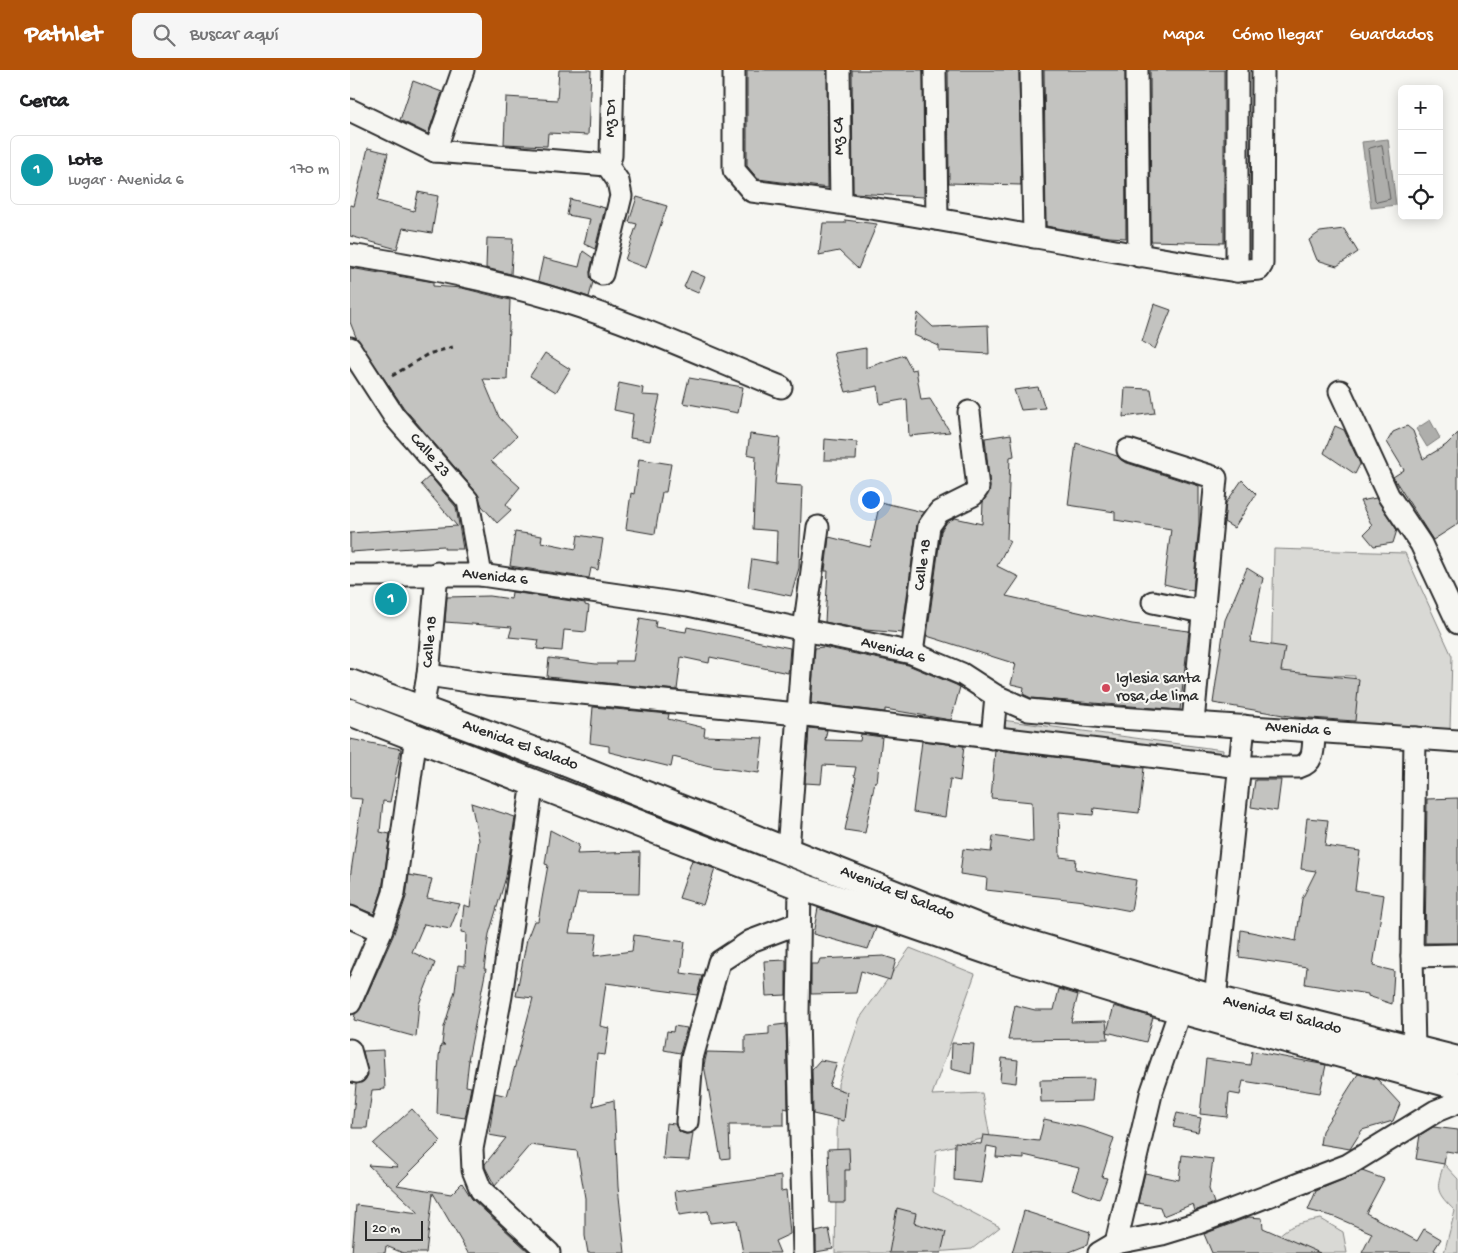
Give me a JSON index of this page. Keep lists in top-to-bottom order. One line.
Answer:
{"streets":{"main road":["Avenida El Salado"],"street":["Mz D1","Mz C4","Calle 23","Calle 18","Avenida 6"]},"crossings":[["Calle 23","Avenida 6"],["Calle 18","Avenida 6"],["Calle 18","Avenida El Salado"]],"places":["Iglesia santa rosa,de lima"],"scale_bar":"20 m","page":{"header":"Pathlet","search":"Buscar aquí","nav":["Mapa","Cómo llegar","Guardados"],"heading":"Cerca","map_buttons":["+","−"],"list":[{"mark":"1","name":"Lote","note":"Lugar · Avenida 6","value":"170 m"}],"pins":"1","scale":"20 m"}}
